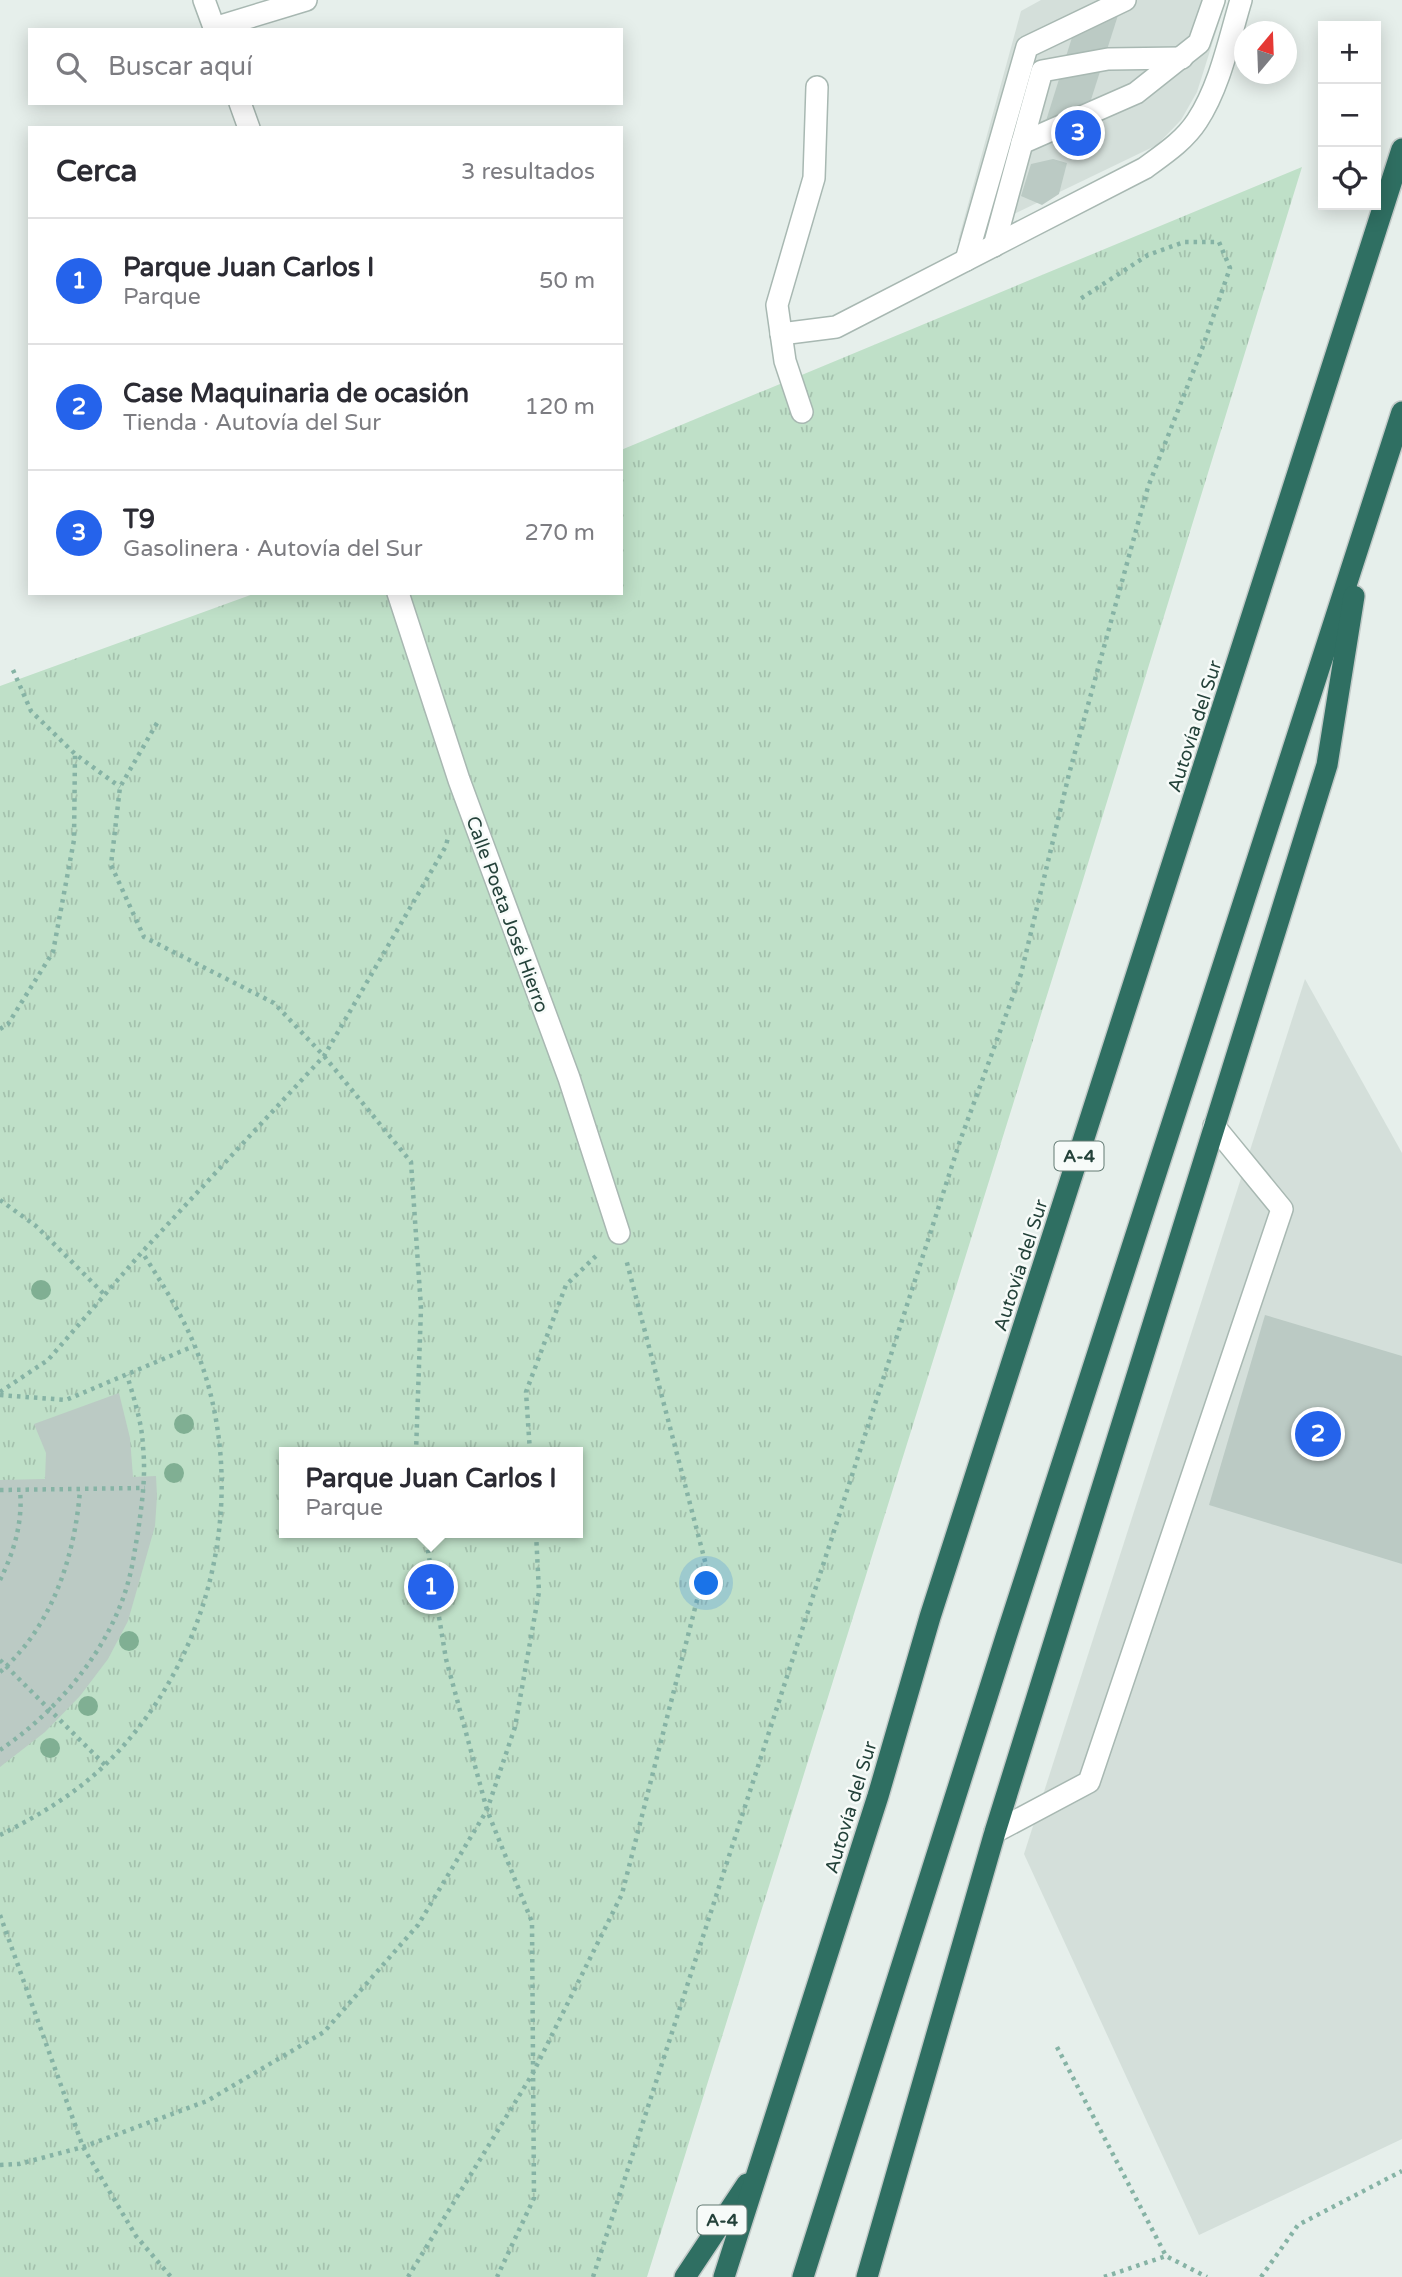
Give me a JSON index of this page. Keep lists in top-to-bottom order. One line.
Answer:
{"streets":{"highway":["Autovía del Sur","A-4"],"lane":["Calle Poeta José Hierro"]},"crossings":[["Autovía del Sur","A-4"]],"north":"top","page":{"map_buttons":["+","−"],"search":"Buscar aquí","pins":["3","2","1"],"heading":["Cerca","3 resultados"],"list":[{"mark":"1","name":"Parque Juan Carlos I","note":"Parque","value":"50 m"},{"mark":"2","name":"Case Maquinaria de ocasión","note":"Tienda · Autovía del Sur","value":"120 m"},{"mark":"3","name":"T9","note":"Gasolinera · Autovía del Sur","value":"270 m"}],"popup":["Parque Juan Carlos I","Parque"]}}
